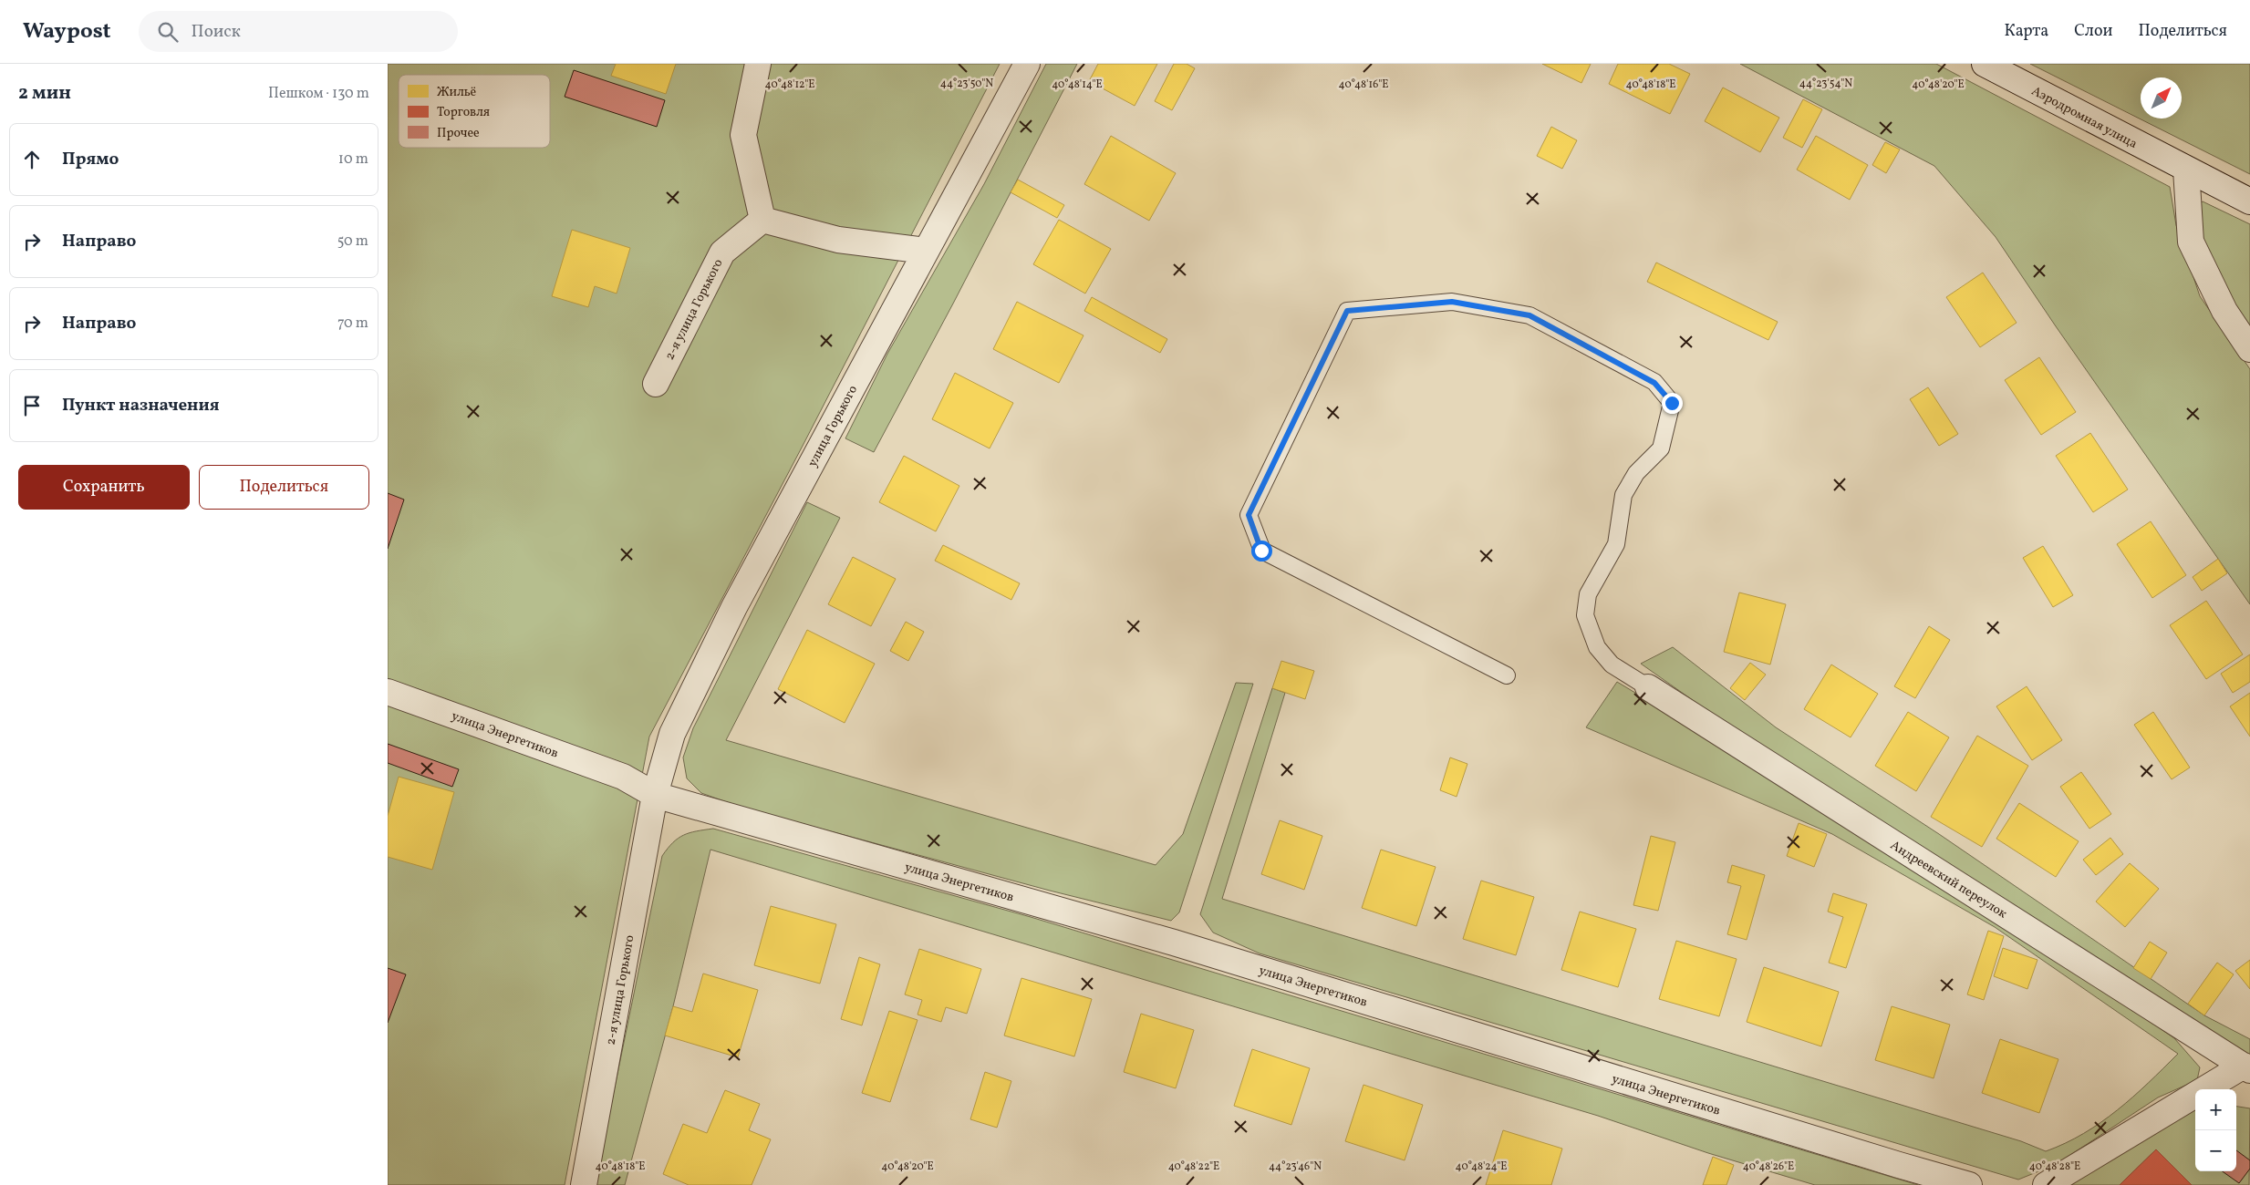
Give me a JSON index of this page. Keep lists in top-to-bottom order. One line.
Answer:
{"streets":{"street":["Аэродромная улица","2-я улица Горького","улица Горького","улица Энергетиков","Андреевский переулок"]},"crossings":[["2-я улица Горького","улица Горького"],["2-я улица Горького","улица Энергетиков"],["улица Горького","улица Энергетиков"]],"legend":["Жильё","Торговля","Прочее"],"north":"top right","page":{"header":"Waypost","search":"Поиск","nav":["Карта","Слои","Поделиться"],"heading":["2 мин","Пешком · 130 m"],"list":[["Прямо","10 m"],["Направо","50 m"],["Направо","70 m"],"Пункт назначения"],"buttons":["Сохранить","Поделиться"],"map_buttons":["+","−"]},"coordinates":["44°23'54\"N","44°23'50\"N","40°48'12\"E","40°48'14\"E","40°48'16\"E","40°48'18\"E","40°48'20\"E","40°48'22\"E","40°48'24\"E","40°48'26\"E","40°48'28\"E","44°23'46\"N"]}
